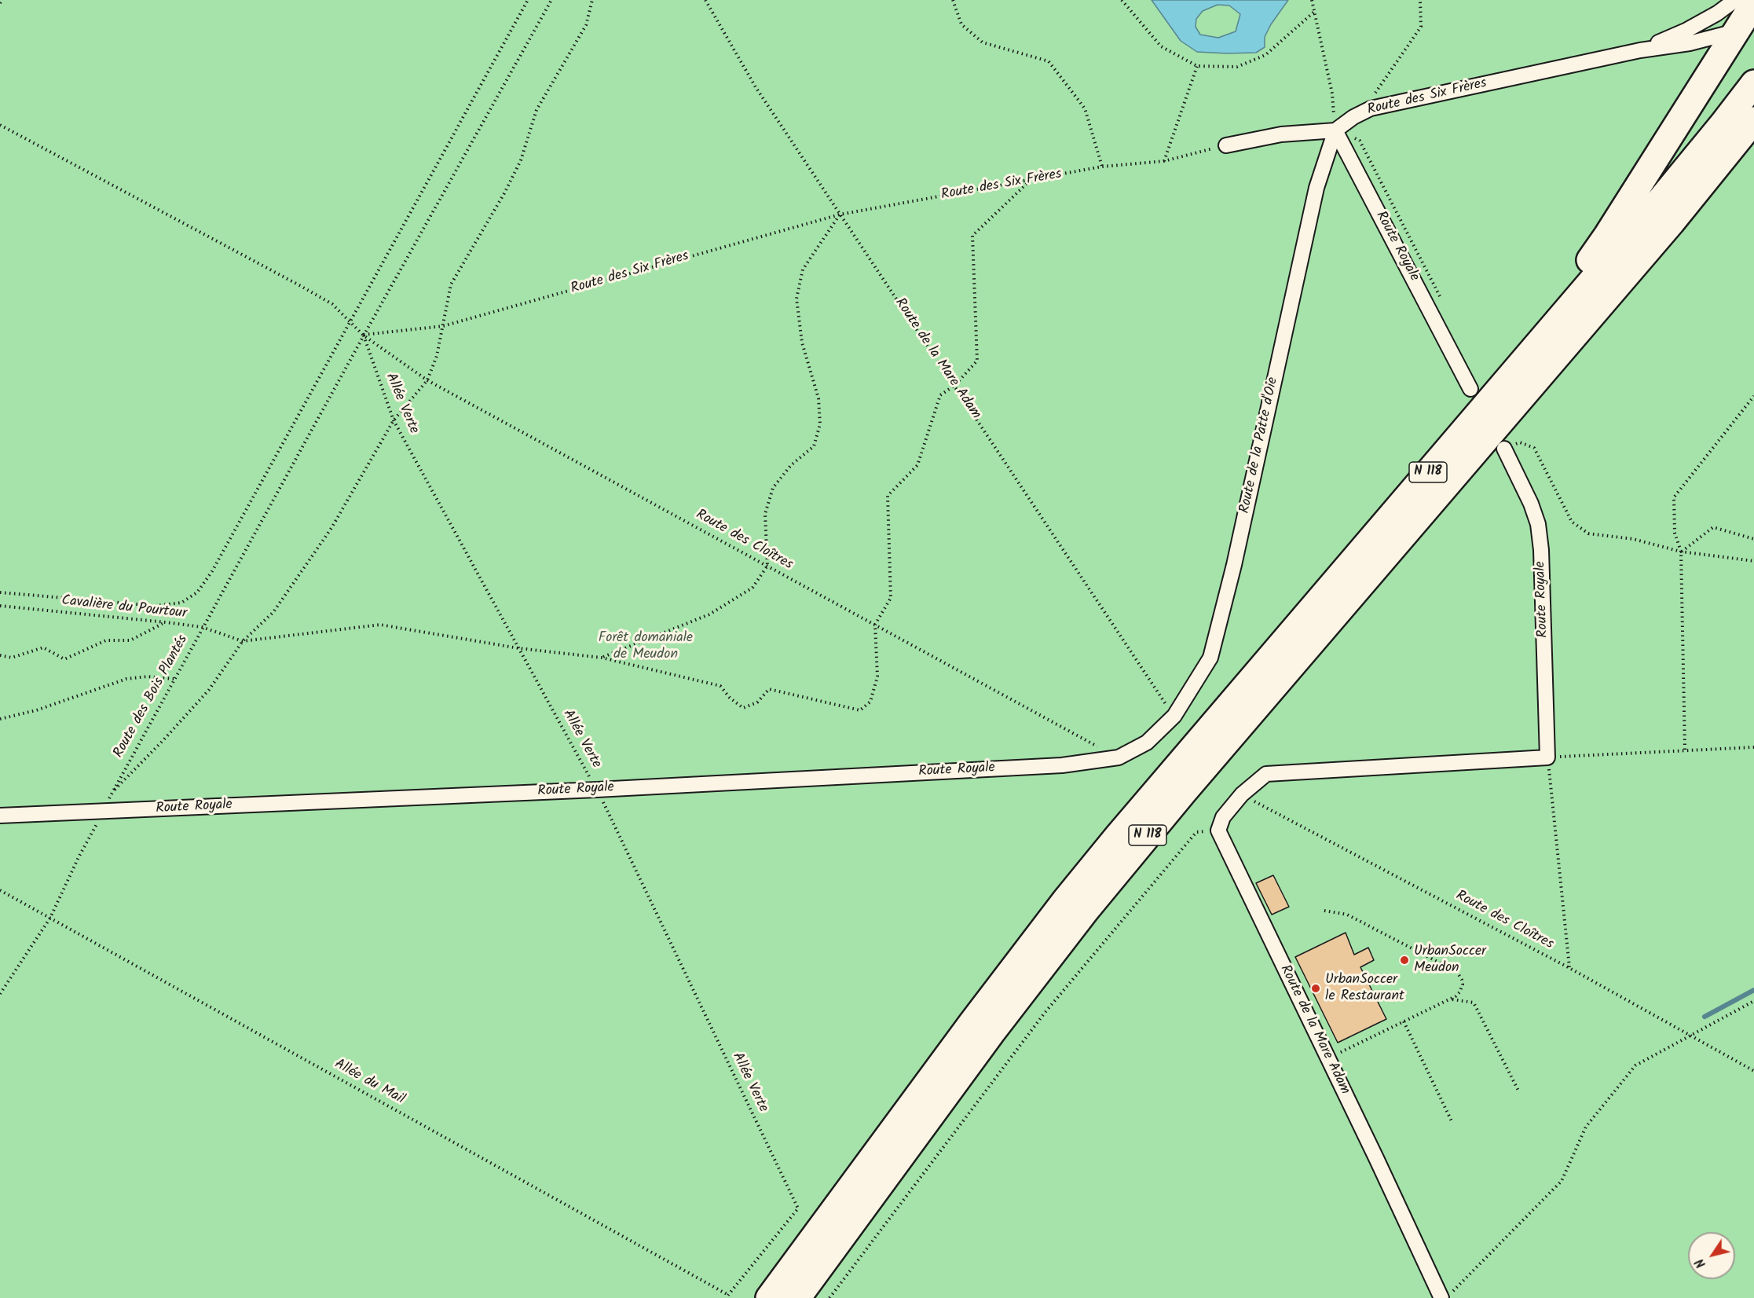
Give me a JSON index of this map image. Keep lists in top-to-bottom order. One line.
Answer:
{"streets":{"highway":["N 118"],"street":["Route des Six Frères","Route Royale","Route de la Mare Adam","Route de la Patte d'Oie"],"path":["Allée Verte","Route des Cloîtres","Cavalière du Pourtour","Route des Bois Plantés","Allée du Mail"]},"crossings":[["Route des Six Frères","Route Royale"],["Route des Six Frères","Route de la Mare Adam"],["Route des Six Frères","Allée Verte"],["Route des Six Frères","Route de la Patte d'Oie"],["Route des Six Frères","Route des Cloîtres"],["Route des Six Frères","Route des Bois Plantés"],["Route Royale","Allée Verte"],["Route Royale","Route de la Patte d'Oie"],["Route Royale","Route des Cloîtres"],["Route Royale","Route des Bois Plantés"],["Route de la Mare Adam","Route de la Patte d'Oie"],["Allée Verte","Route des Cloîtres"],["Allée Verte","Route des Bois Plantés"],["Allée Verte","Allée du Mail"],["Route des Cloîtres","Route des Bois Plantés"],["Cavalière du Pourtour","Route des Bois Plantés"],["Route des Bois Plantés","Allée du Mail"]],"parks":["Forêt domaniale de Meudon"],"places":["UrbanSoccer Meudon","UrbanSoccer le Restaurant"],"north":"bottom left"}
